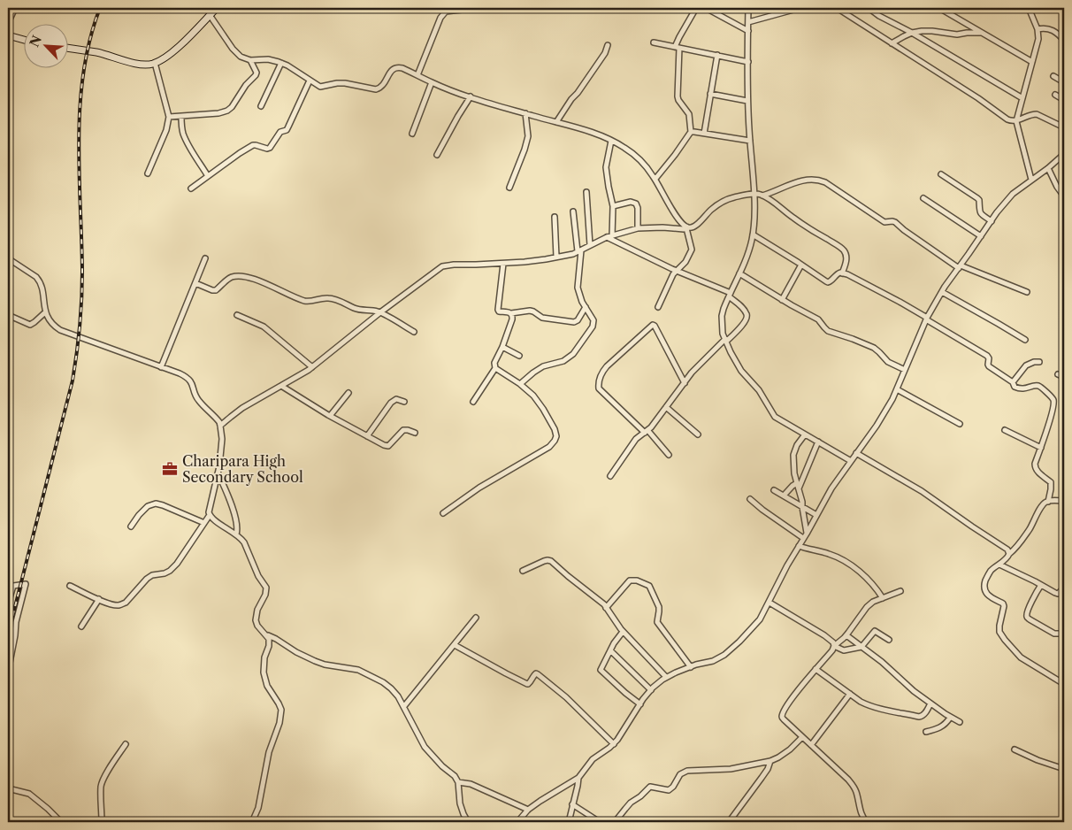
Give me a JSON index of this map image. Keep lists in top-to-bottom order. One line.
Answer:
{"places":{"office":["Charipara High Secondary School"]},"north":"top left"}
